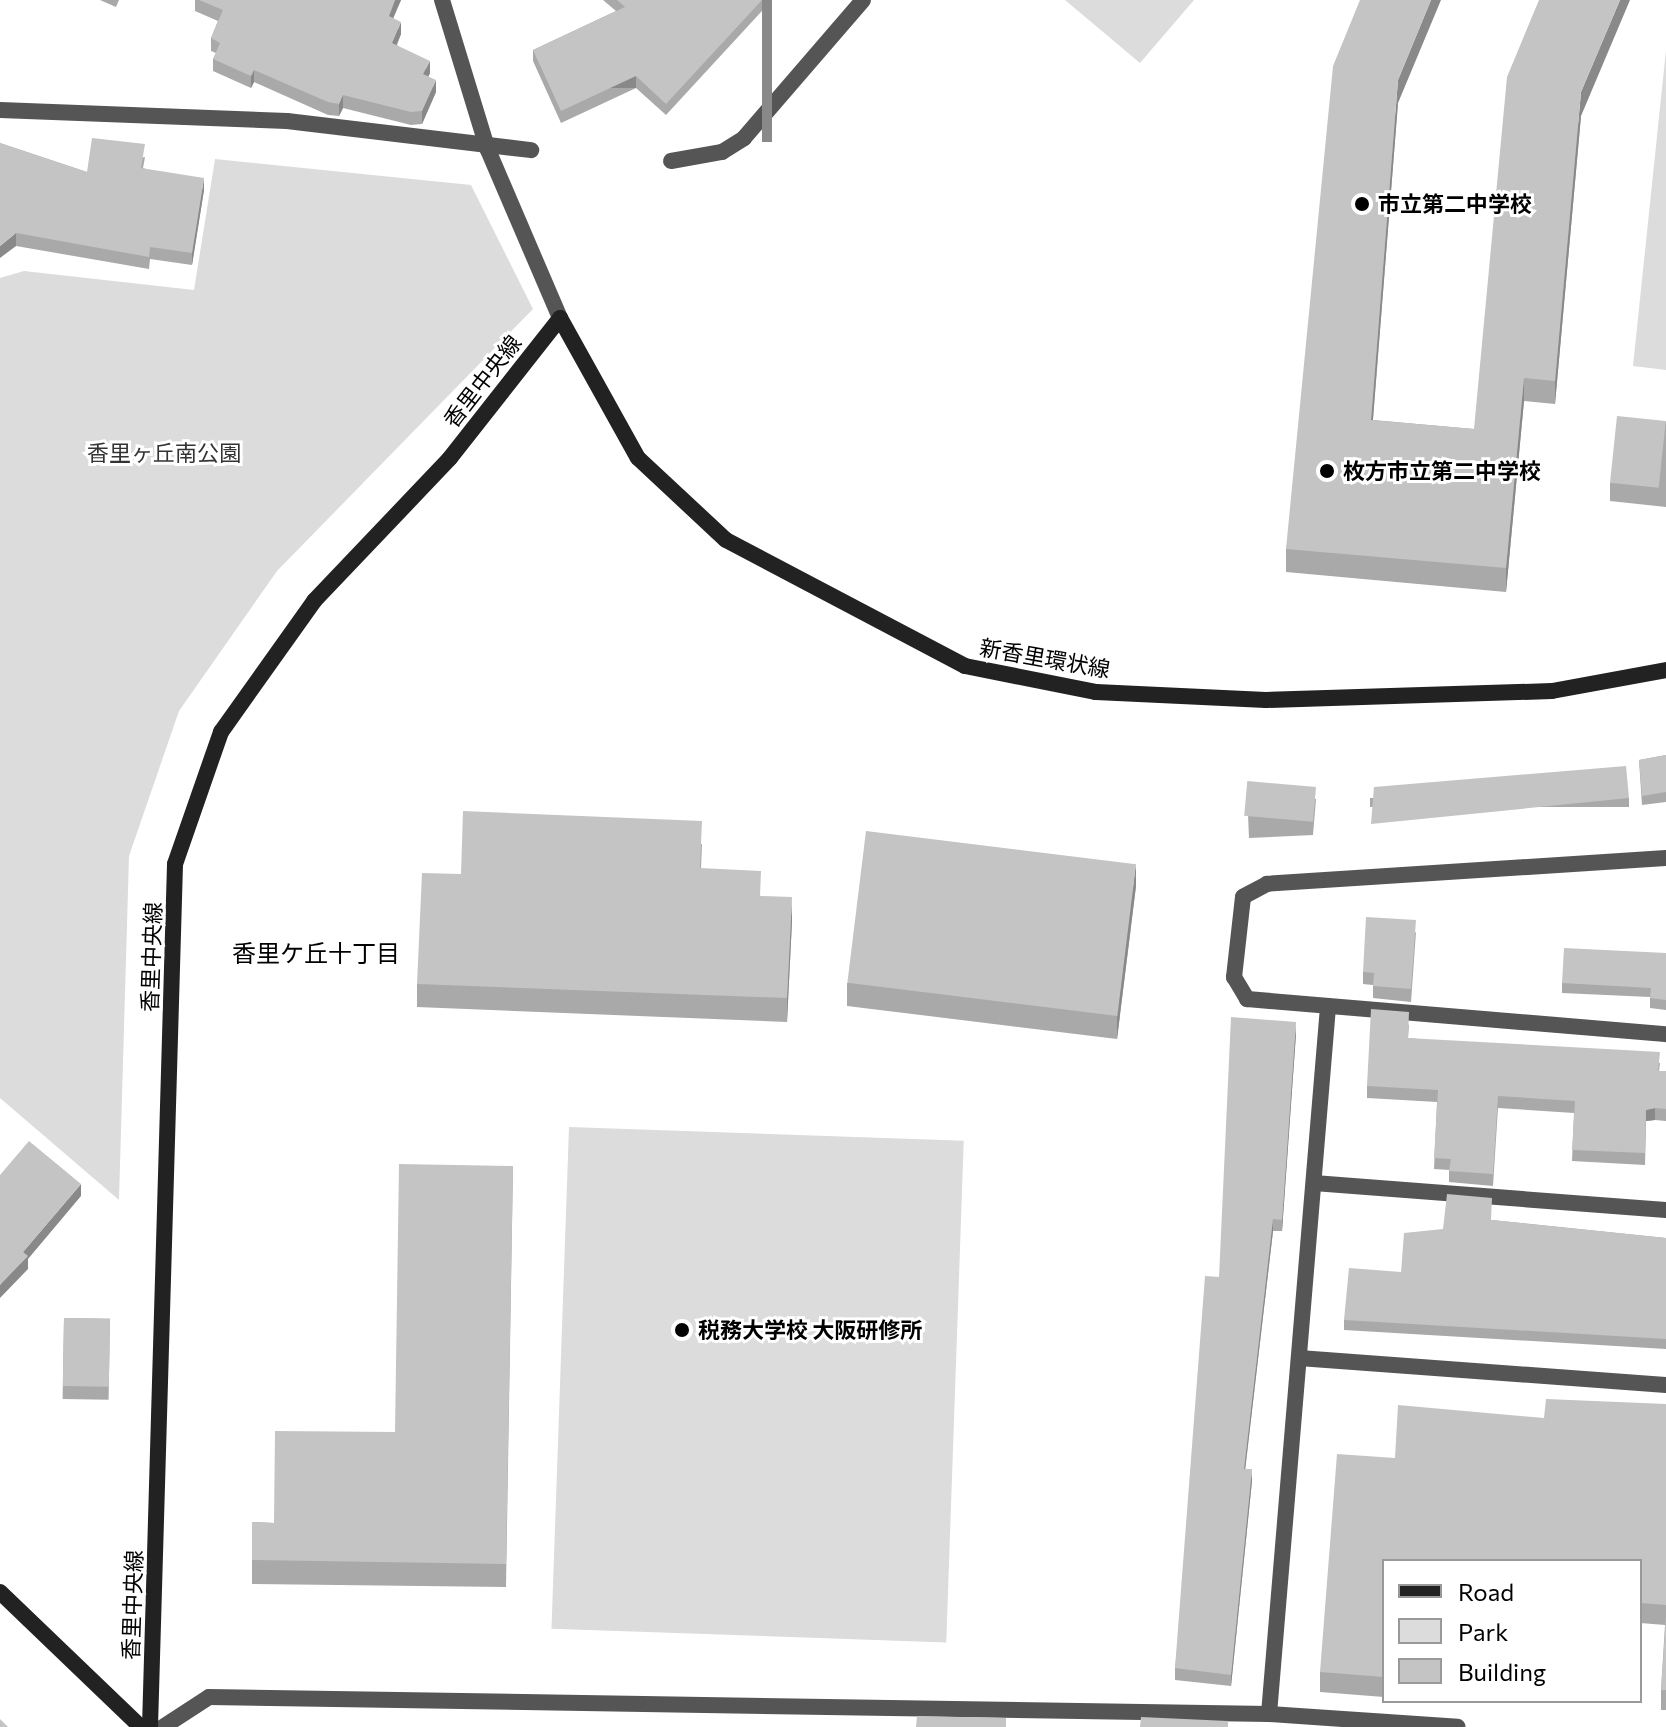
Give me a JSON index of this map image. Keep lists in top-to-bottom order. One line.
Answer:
{"streets":{"street":["香里中央線","新香里環状線"]},"crossings":[["香里中央線","新香里環状線"]],"districts":["香里ケ丘十丁目"],"parks":["香里ヶ丘南公園"],"places":["市立第二中学校","枚方市立第二中学校","税務大学校 大阪研修所"],"legend":["Road","Park","Building"]}
